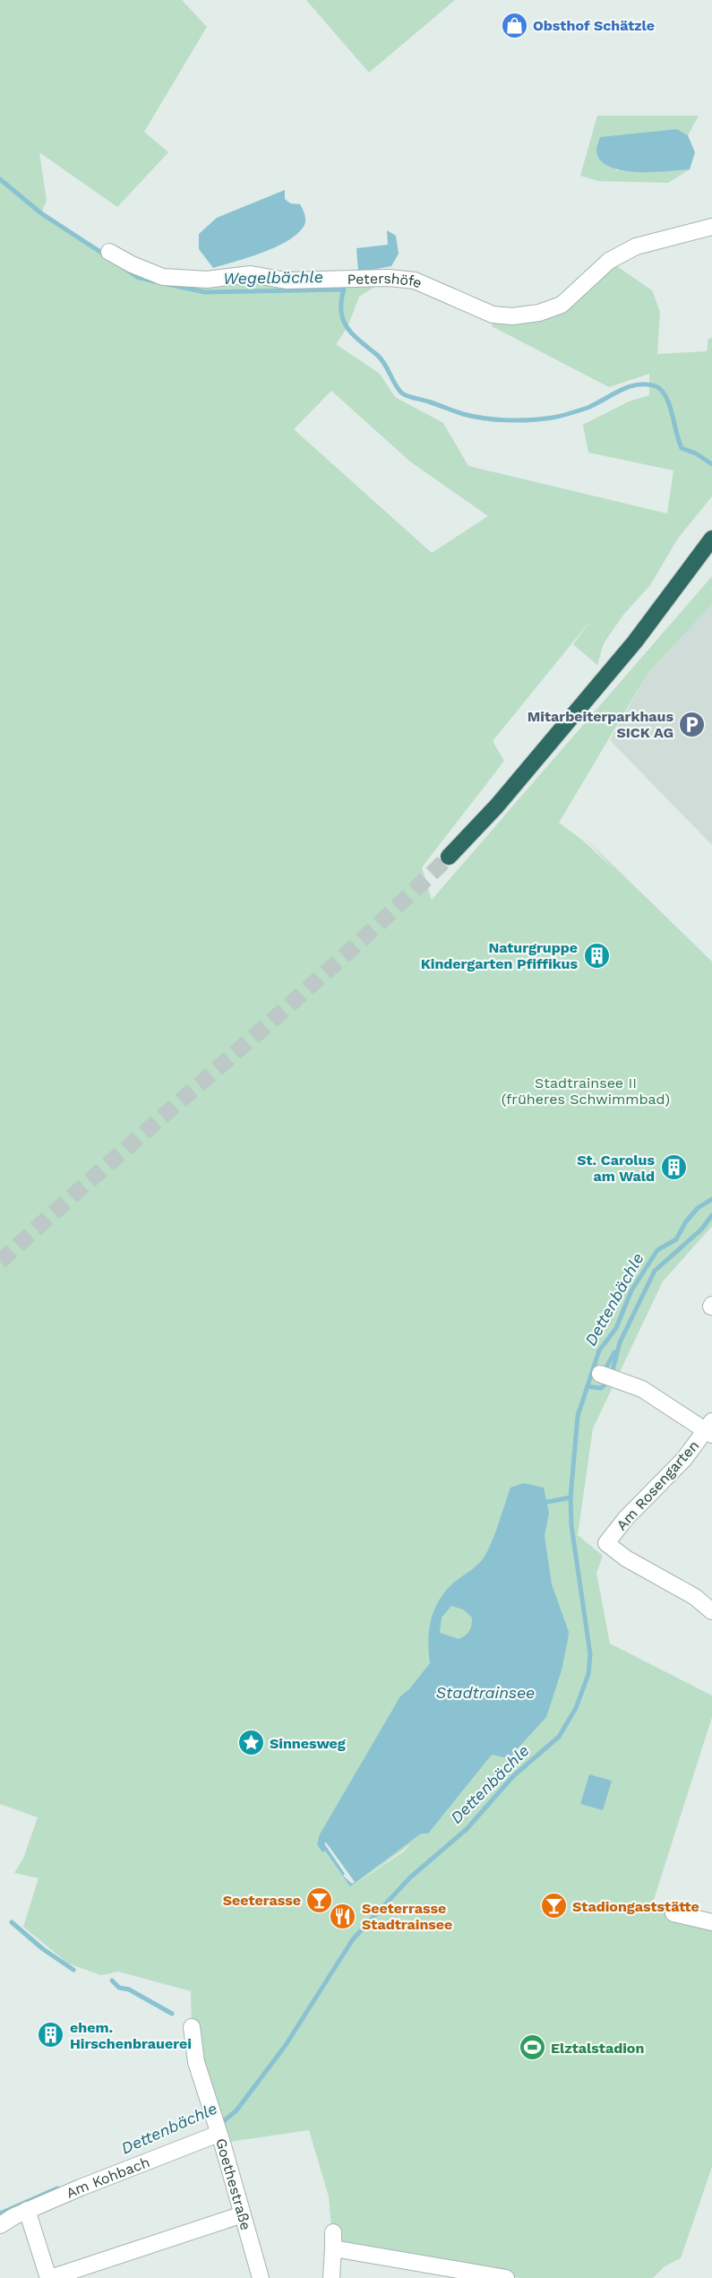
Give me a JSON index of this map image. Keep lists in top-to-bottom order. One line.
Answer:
{"streets":{"street":["Petershöfe","Am Rosengarten","Am Kohbach","Goethestraße"]},"crossings":[["Am Kohbach","Goethestraße"]],"water":["Wegelbächle","Dettenbächle","Stadtrainsee"],"parks":["Stadtrainsee II (früheres Schwimmbad)"],"places":{"shop":["Obsthof Schätzle"],"parking":["Mitarbeiterparkhaus SICK AG"],"building":["Naturgruppe Kindergarten Pfiffikus","St. Carolus am Wald","ehem. Hirschenbrauerei"],"place":["Sinnesweg"],"bar":["Seeterasse","Stadiongaststätte"],"restaurant":["Seeterrasse Stadtrainsee"],"sports":["Elztalstadion"]}}
